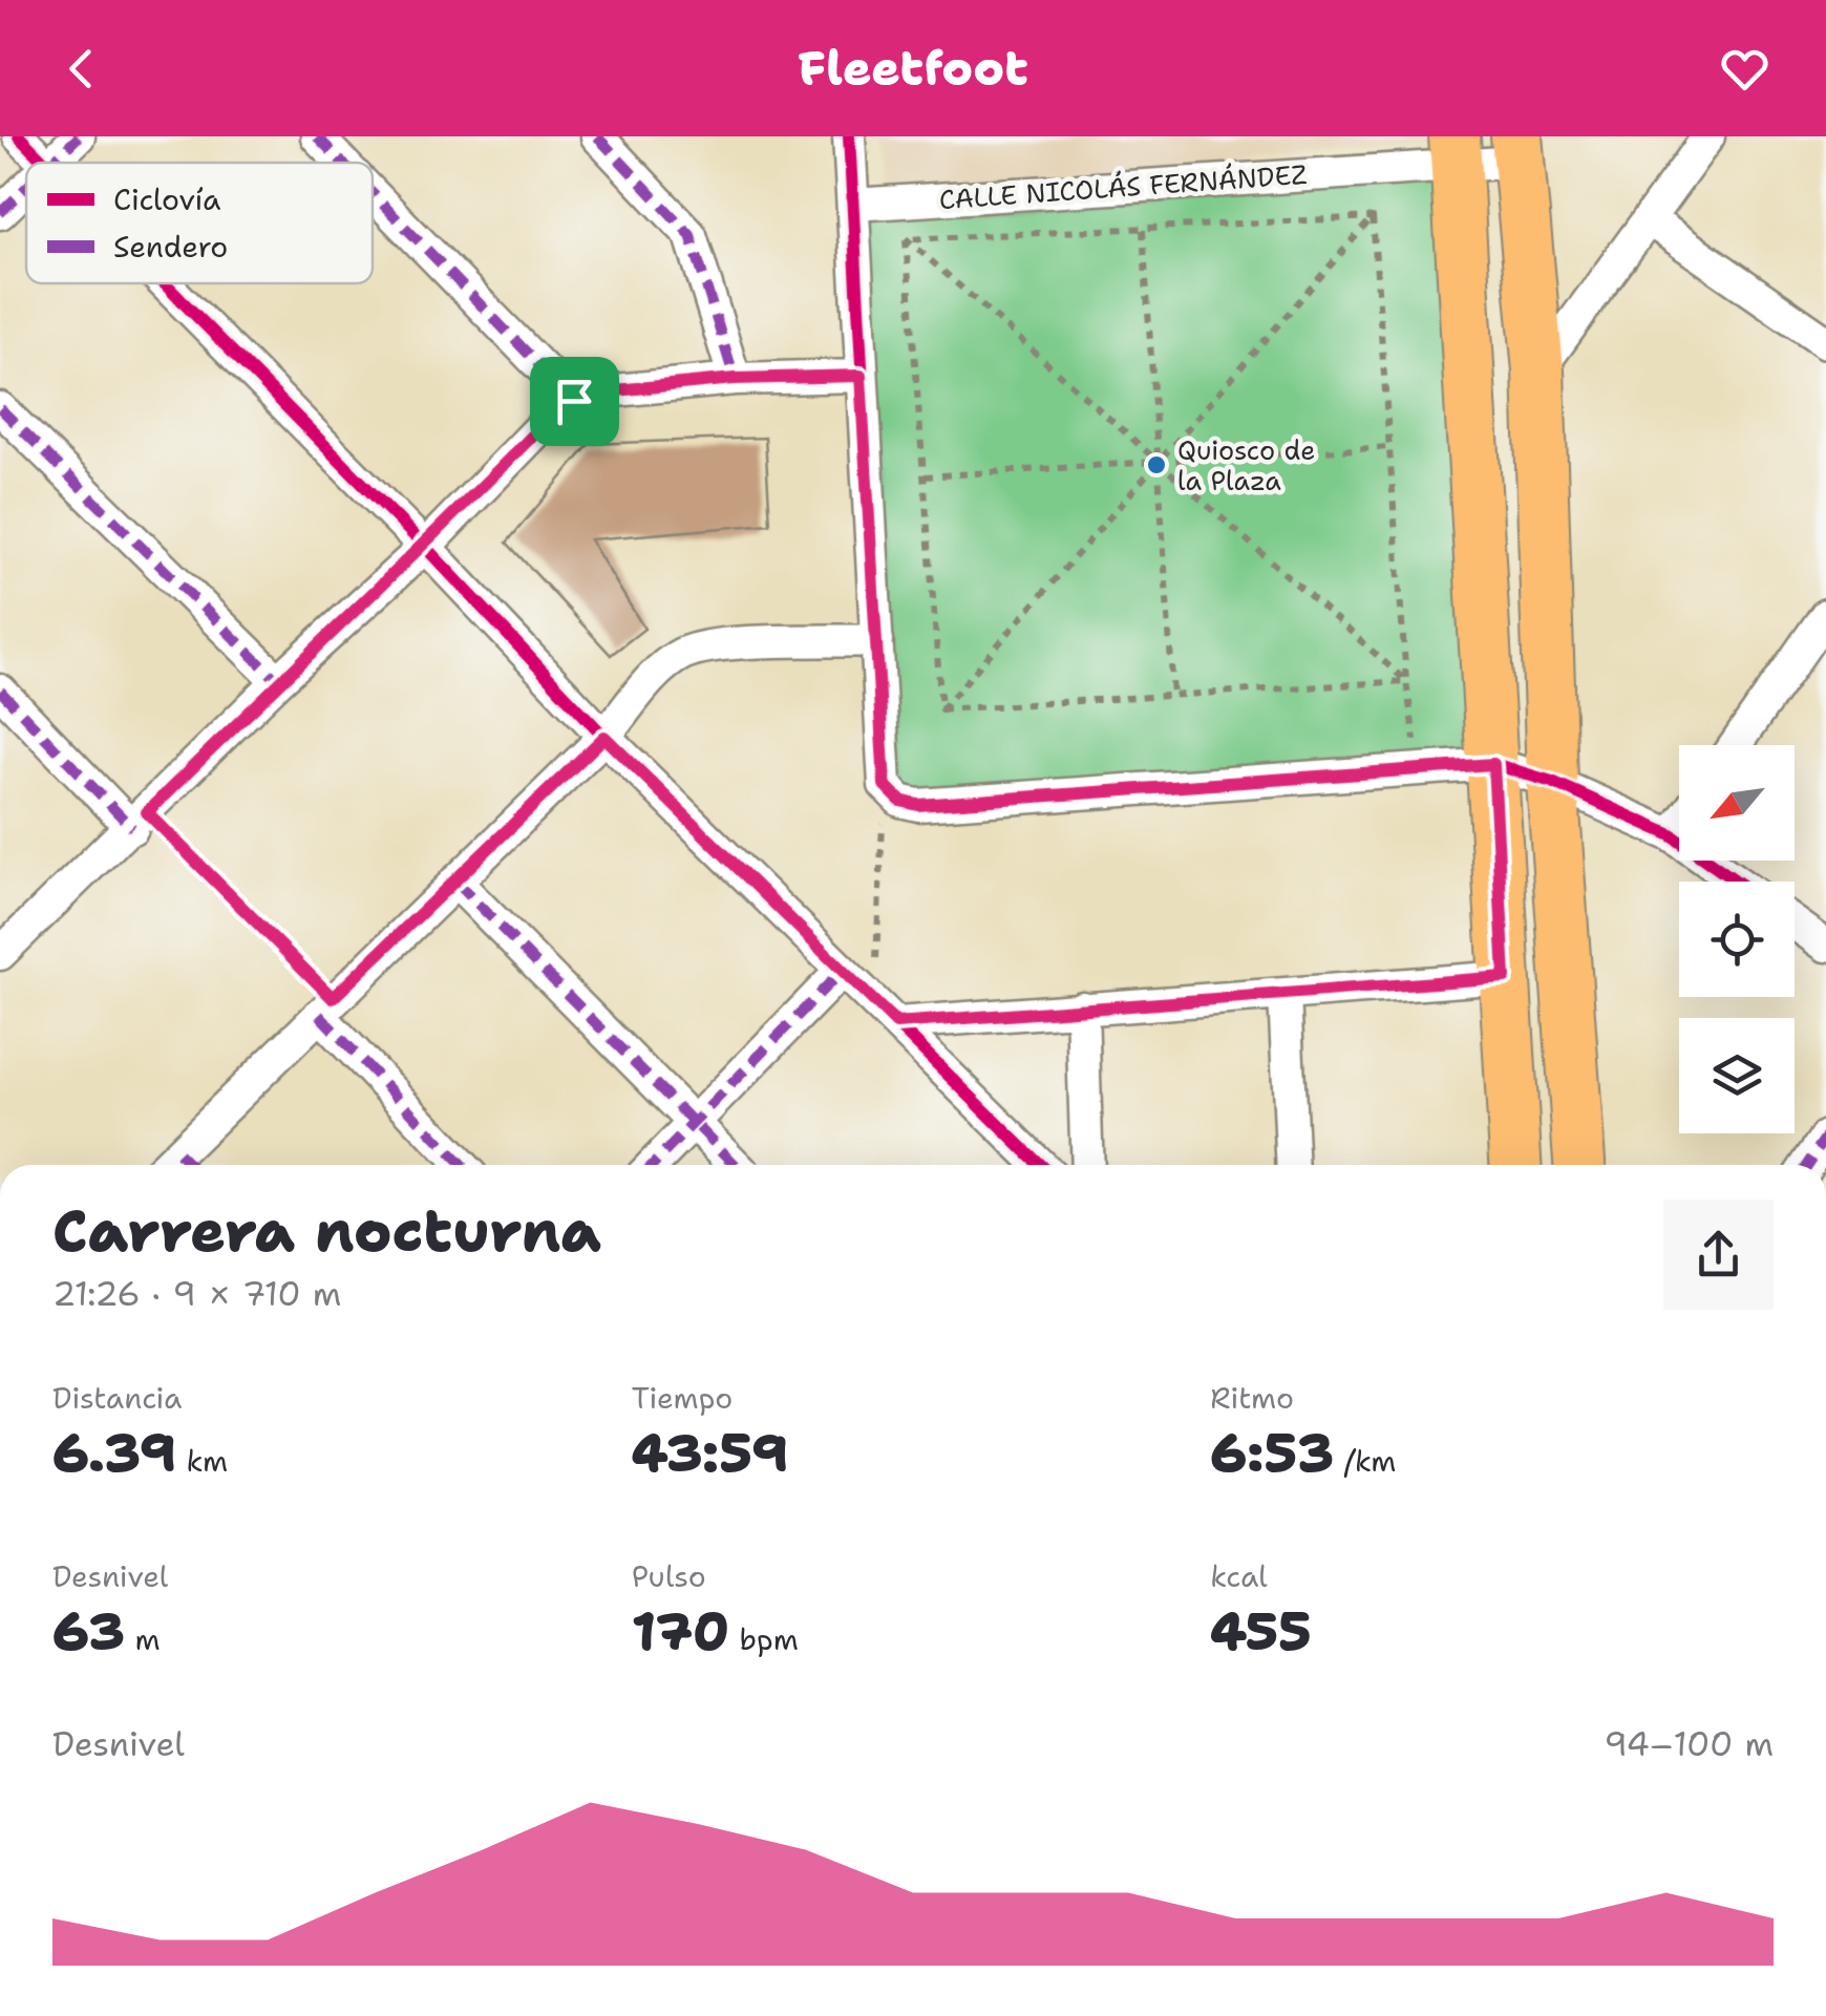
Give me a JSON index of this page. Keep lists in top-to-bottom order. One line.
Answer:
{"streets":{"street":["CALLE NICOLÁS FERNÁNDEZ"]},"places":["Quiosco de la Plaza"],"legend":["Ciclovía","Sendero"],"north":"bottom left","page":{"header":"Fleetfoot","heading":["Carrera nocturna","21:26 · 9 × 710 m"],"stats":[["Distancia","6.39 km"],["Tiempo","43:59"],["Ritmo","6:53 /km"],["Desnivel","63 m"],["Pulso","170 bpm"],["kcal","455"]],"chart":["Desnivel","94–100 m"]}}
